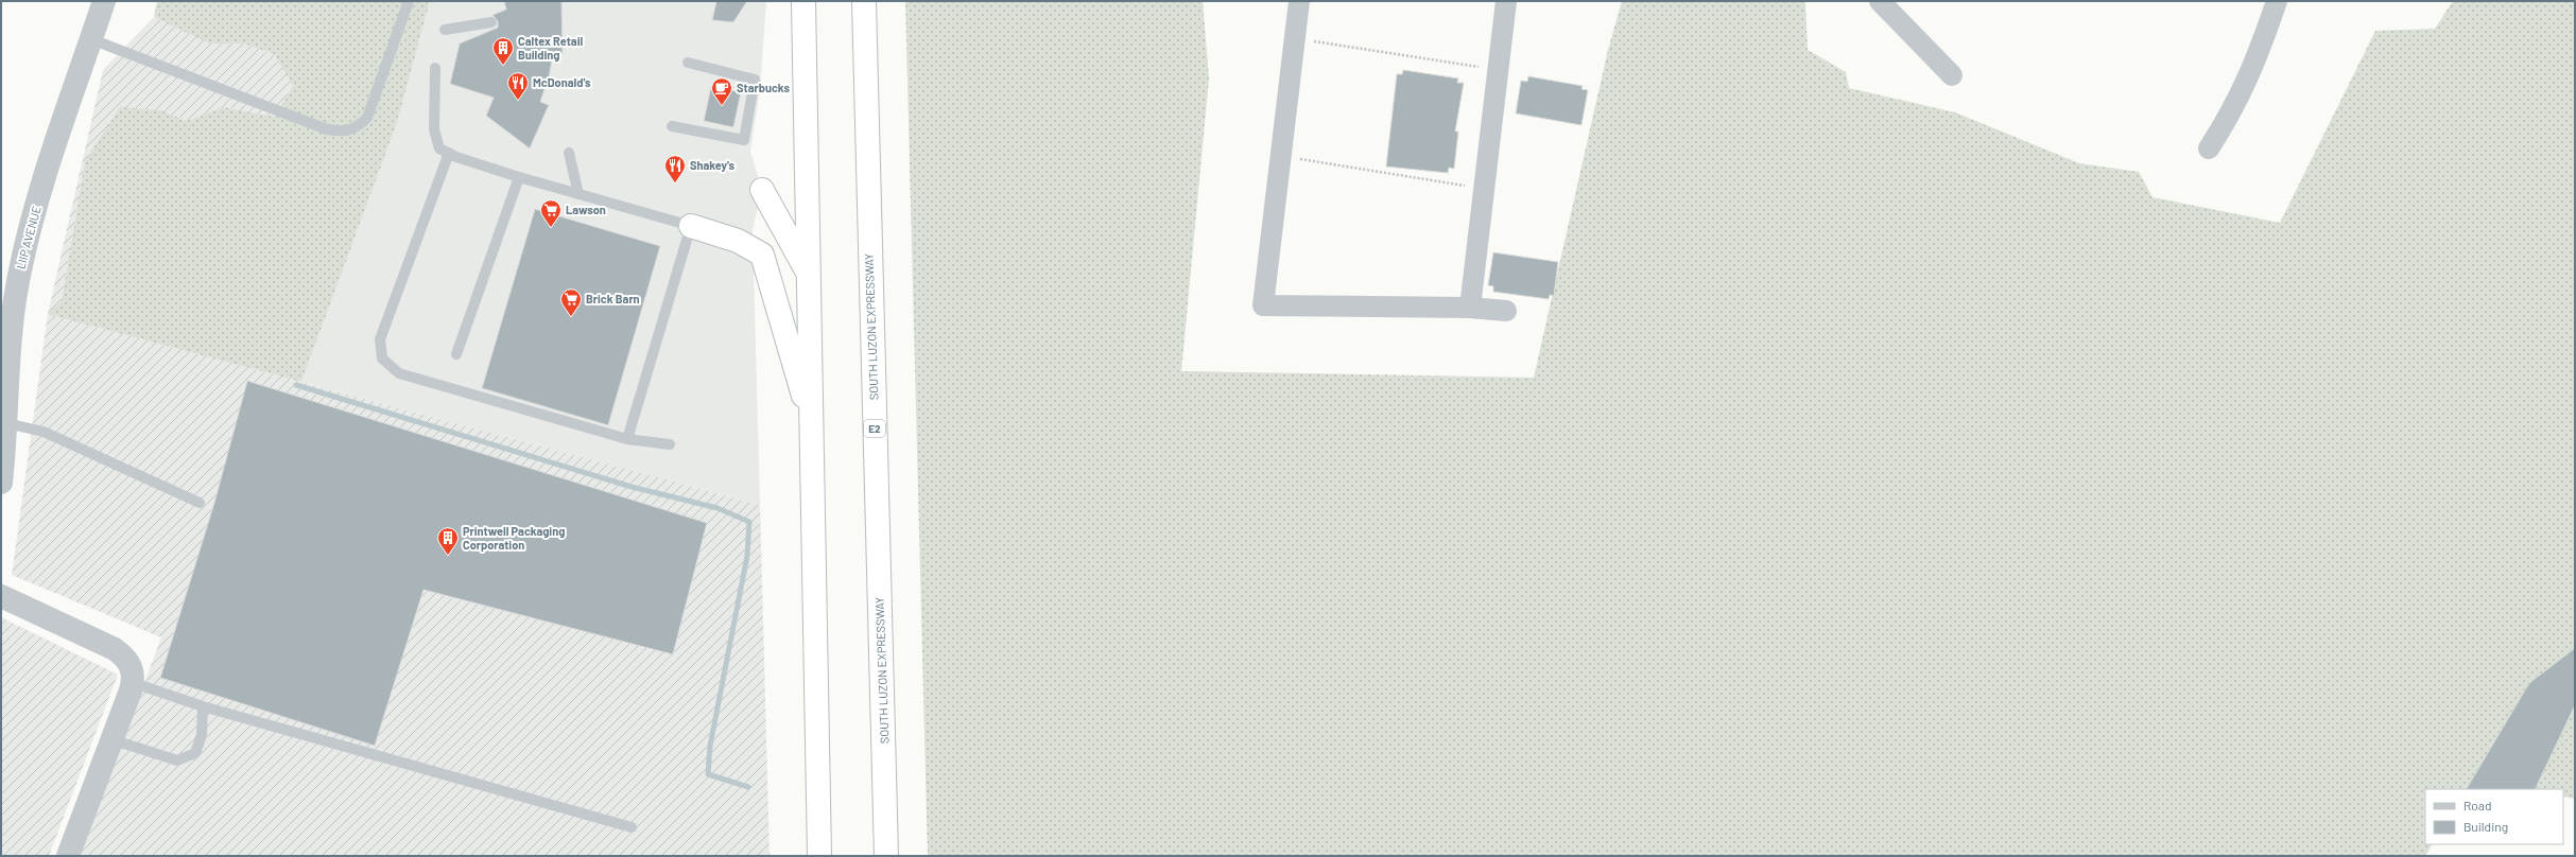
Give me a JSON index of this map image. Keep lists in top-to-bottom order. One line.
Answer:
{"streets":{"highway":["SOUTH LUZON EXPRESSWAY","E2"],"street":["LIIP AVENUE"]},"places":{"building":["Caltex Retail Building","Printwell Packaging Corporation"],"restaurant":["McDonald's","Shakey's"],"cafe":["Starbucks"],"supermarket":["Lawson","Brick Barn"]},"legend":["Road","Building"]}
